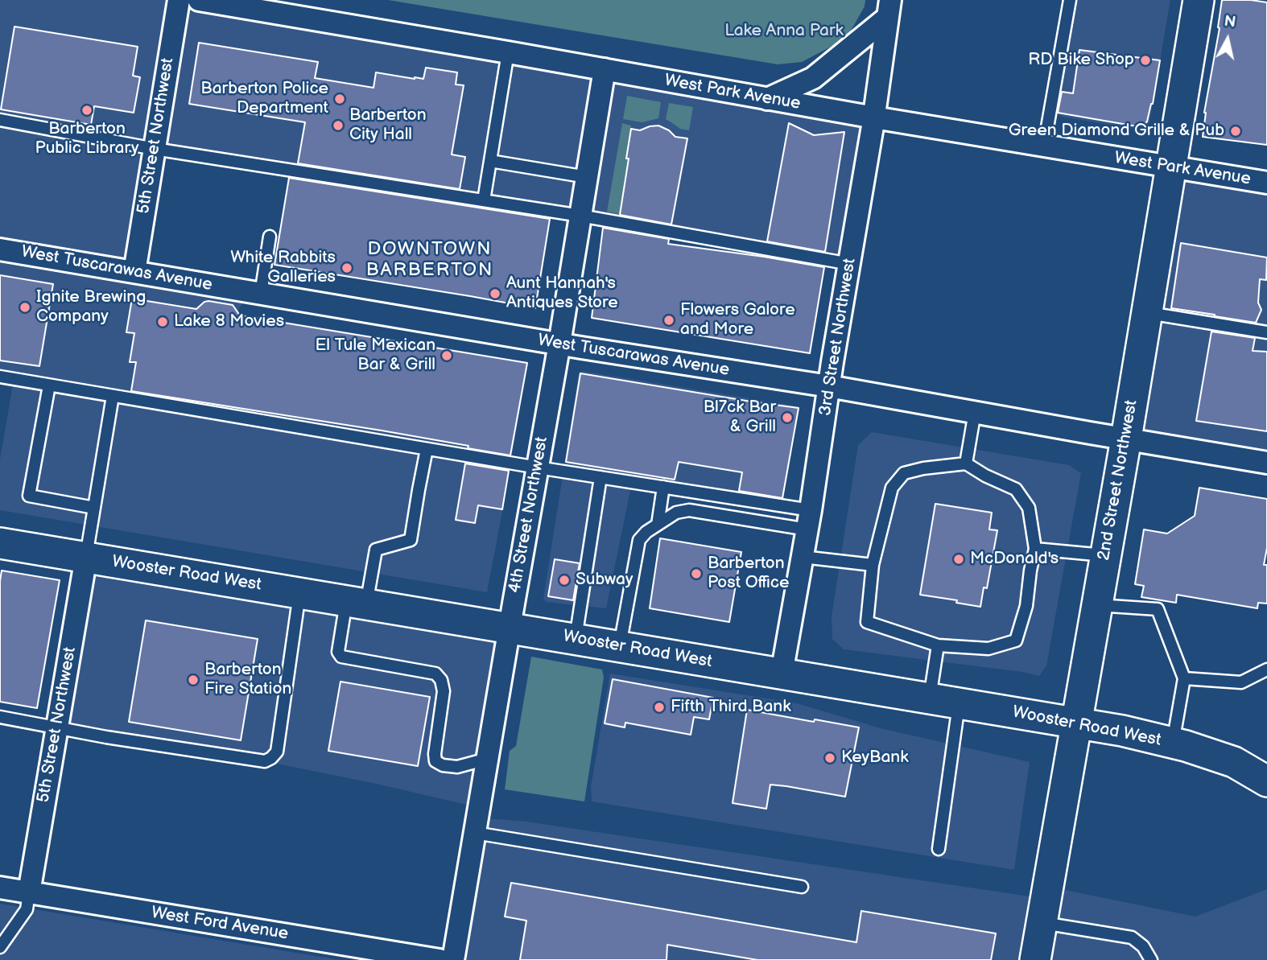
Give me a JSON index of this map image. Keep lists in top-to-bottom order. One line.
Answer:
{"streets":{"main road":["2nd Street Northwest","Wooster Road West"],"street":["West Park Avenue","5th Street Northwest","West Tuscarawas Avenue","3rd Street Northwest","4th Street Northwest","West Ford Avenue"]},"crossings":[["West Park Avenue","3rd Street Northwest"],["West Park Avenue","2nd Street Northwest"],["West Park Avenue","4th Street Northwest"],["5th Street Northwest","West Tuscarawas Avenue"],["5th Street Northwest","Wooster Road West"],["5th Street Northwest","West Ford Avenue"],["West Tuscarawas Avenue","3rd Street Northwest"],["West Tuscarawas Avenue","2nd Street Northwest"],["West Tuscarawas Avenue","4th Street Northwest"],["3rd Street Northwest","Wooster Road West"],["2nd Street Northwest","Wooster Road West"],["4th Street Northwest","Wooster Road West"]],"districts":["DOWNTOWN BARBERTON"],"parks":["Lake Anna Park"],"places":["RD Bike Shop","Barberton Police Department","Barberton Public Library","Barberton City Hall","Green Diamond Grille & Pub","White Rabbits Galleries","Aunt Hannah's Antiques Store","Ignite Brewing Company","Flowers Galore and More","Lake 8 Movies","El Tule Mexican Bar & Grill","Bl7ck Bar & Grill","McDonald's","Barberton Post Office","Subway","Barberton Fire Station","Fifth Third Bank","KeyBank"],"north":"top"}
